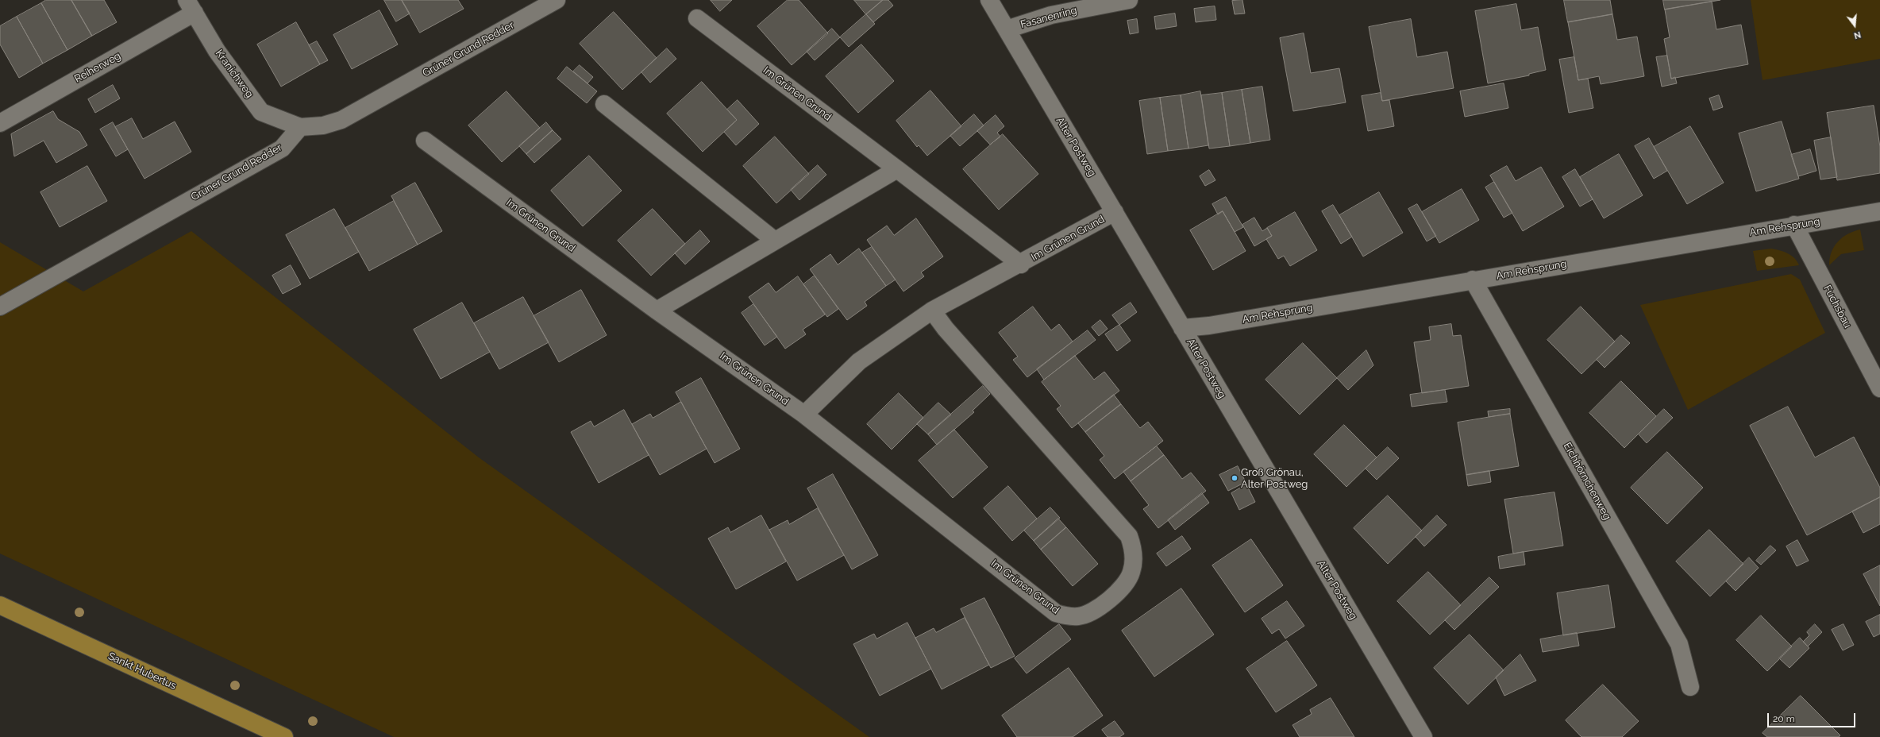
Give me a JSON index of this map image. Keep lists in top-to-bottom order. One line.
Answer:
{"streets":{"main road":["Sankt Hubertus"],"street":["Fasanenring","Grüner Grund Redder","Reiherweg","Kranichweg","Im Grünen Grund","Alter Postweg","Am Rehsprung","Fuchsbau","Eichhörnchenweg"]},"crossings":[["Fasanenring","Alter Postweg"],["Grüner Grund Redder","Kranichweg"],["Reiherweg","Kranichweg"],["Im Grünen Grund","Alter Postweg"],["Alter Postweg","Am Rehsprung"],["Am Rehsprung","Fuchsbau"],["Am Rehsprung","Eichhörnchenweg"]],"places":["Groß Grönau, Alter Postweg"],"scale_bar":"20 m","north":"bottom"}
